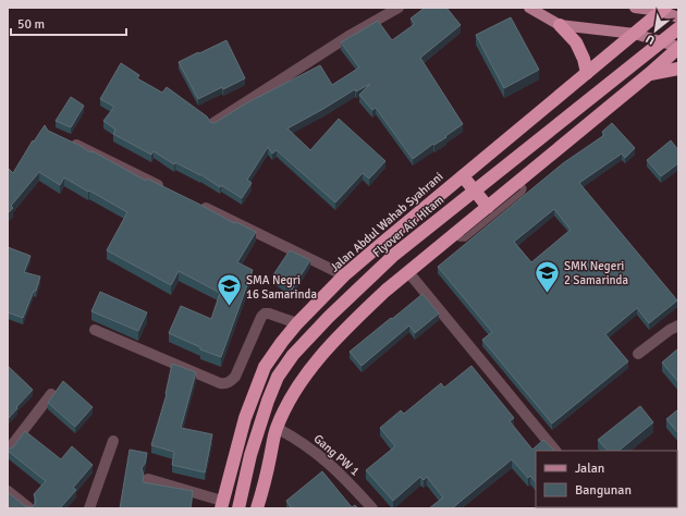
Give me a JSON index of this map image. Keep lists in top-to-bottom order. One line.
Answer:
{"streets":{"highway":["Jalan Abdul Wahab Syahrani","Flyover Air Hitam"],"street":["Gang PW 1"]},"places":{"school or university":["SMK Negeri 2 Samarinda","SMA Negri 16 Samarinda"]},"legend":["Jalan","Bangunan"],"scale_bar":"50 m","north":"bottom left"}
